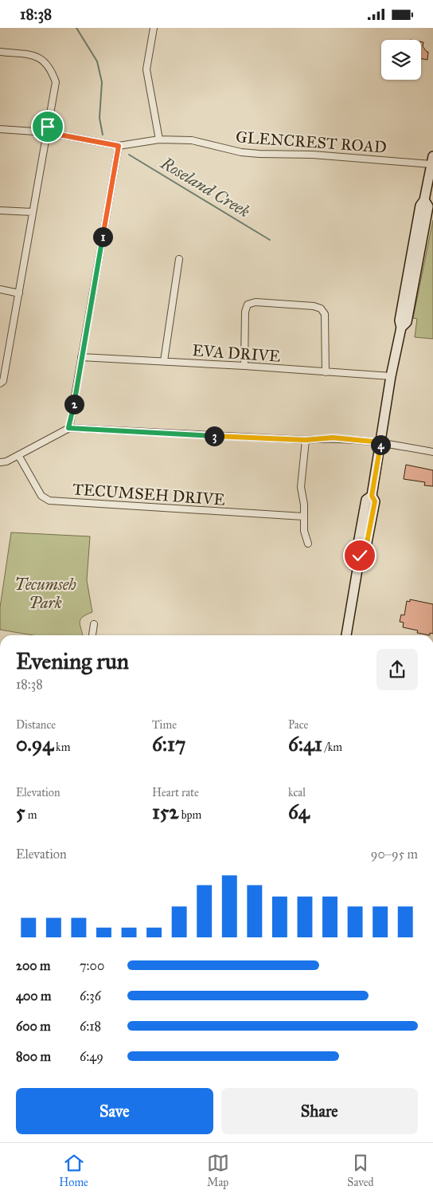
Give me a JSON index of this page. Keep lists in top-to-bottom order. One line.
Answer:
{"streets":{"street":["GLENCREST ROAD","EVA DRIVE","TECUMSEH DRIVE"]},"water":["Roseland Creek"],"parks":["Tecumseh Park"],"page":{"status":"18:38","pins":["1","2","3","4"],"heading":["Evening run","18:38"],"stats":[["Distance","0.94 km"],["Time","6:17"],["Pace","6:41 /km"],["Elevation","5 m"],["Heart rate","152 bpm"],["kcal","64"]],"chart":["Elevation","90–95 m"],"list":[{"name":"200 m","note":"7:00"},{"name":"400 m","note":"6:36"},{"name":"600 m","note":"6:18"},{"name":"800 m","note":"6:49"}],"buttons":["Save","Share"],"tabs":["Home","Map","Saved"]}}
